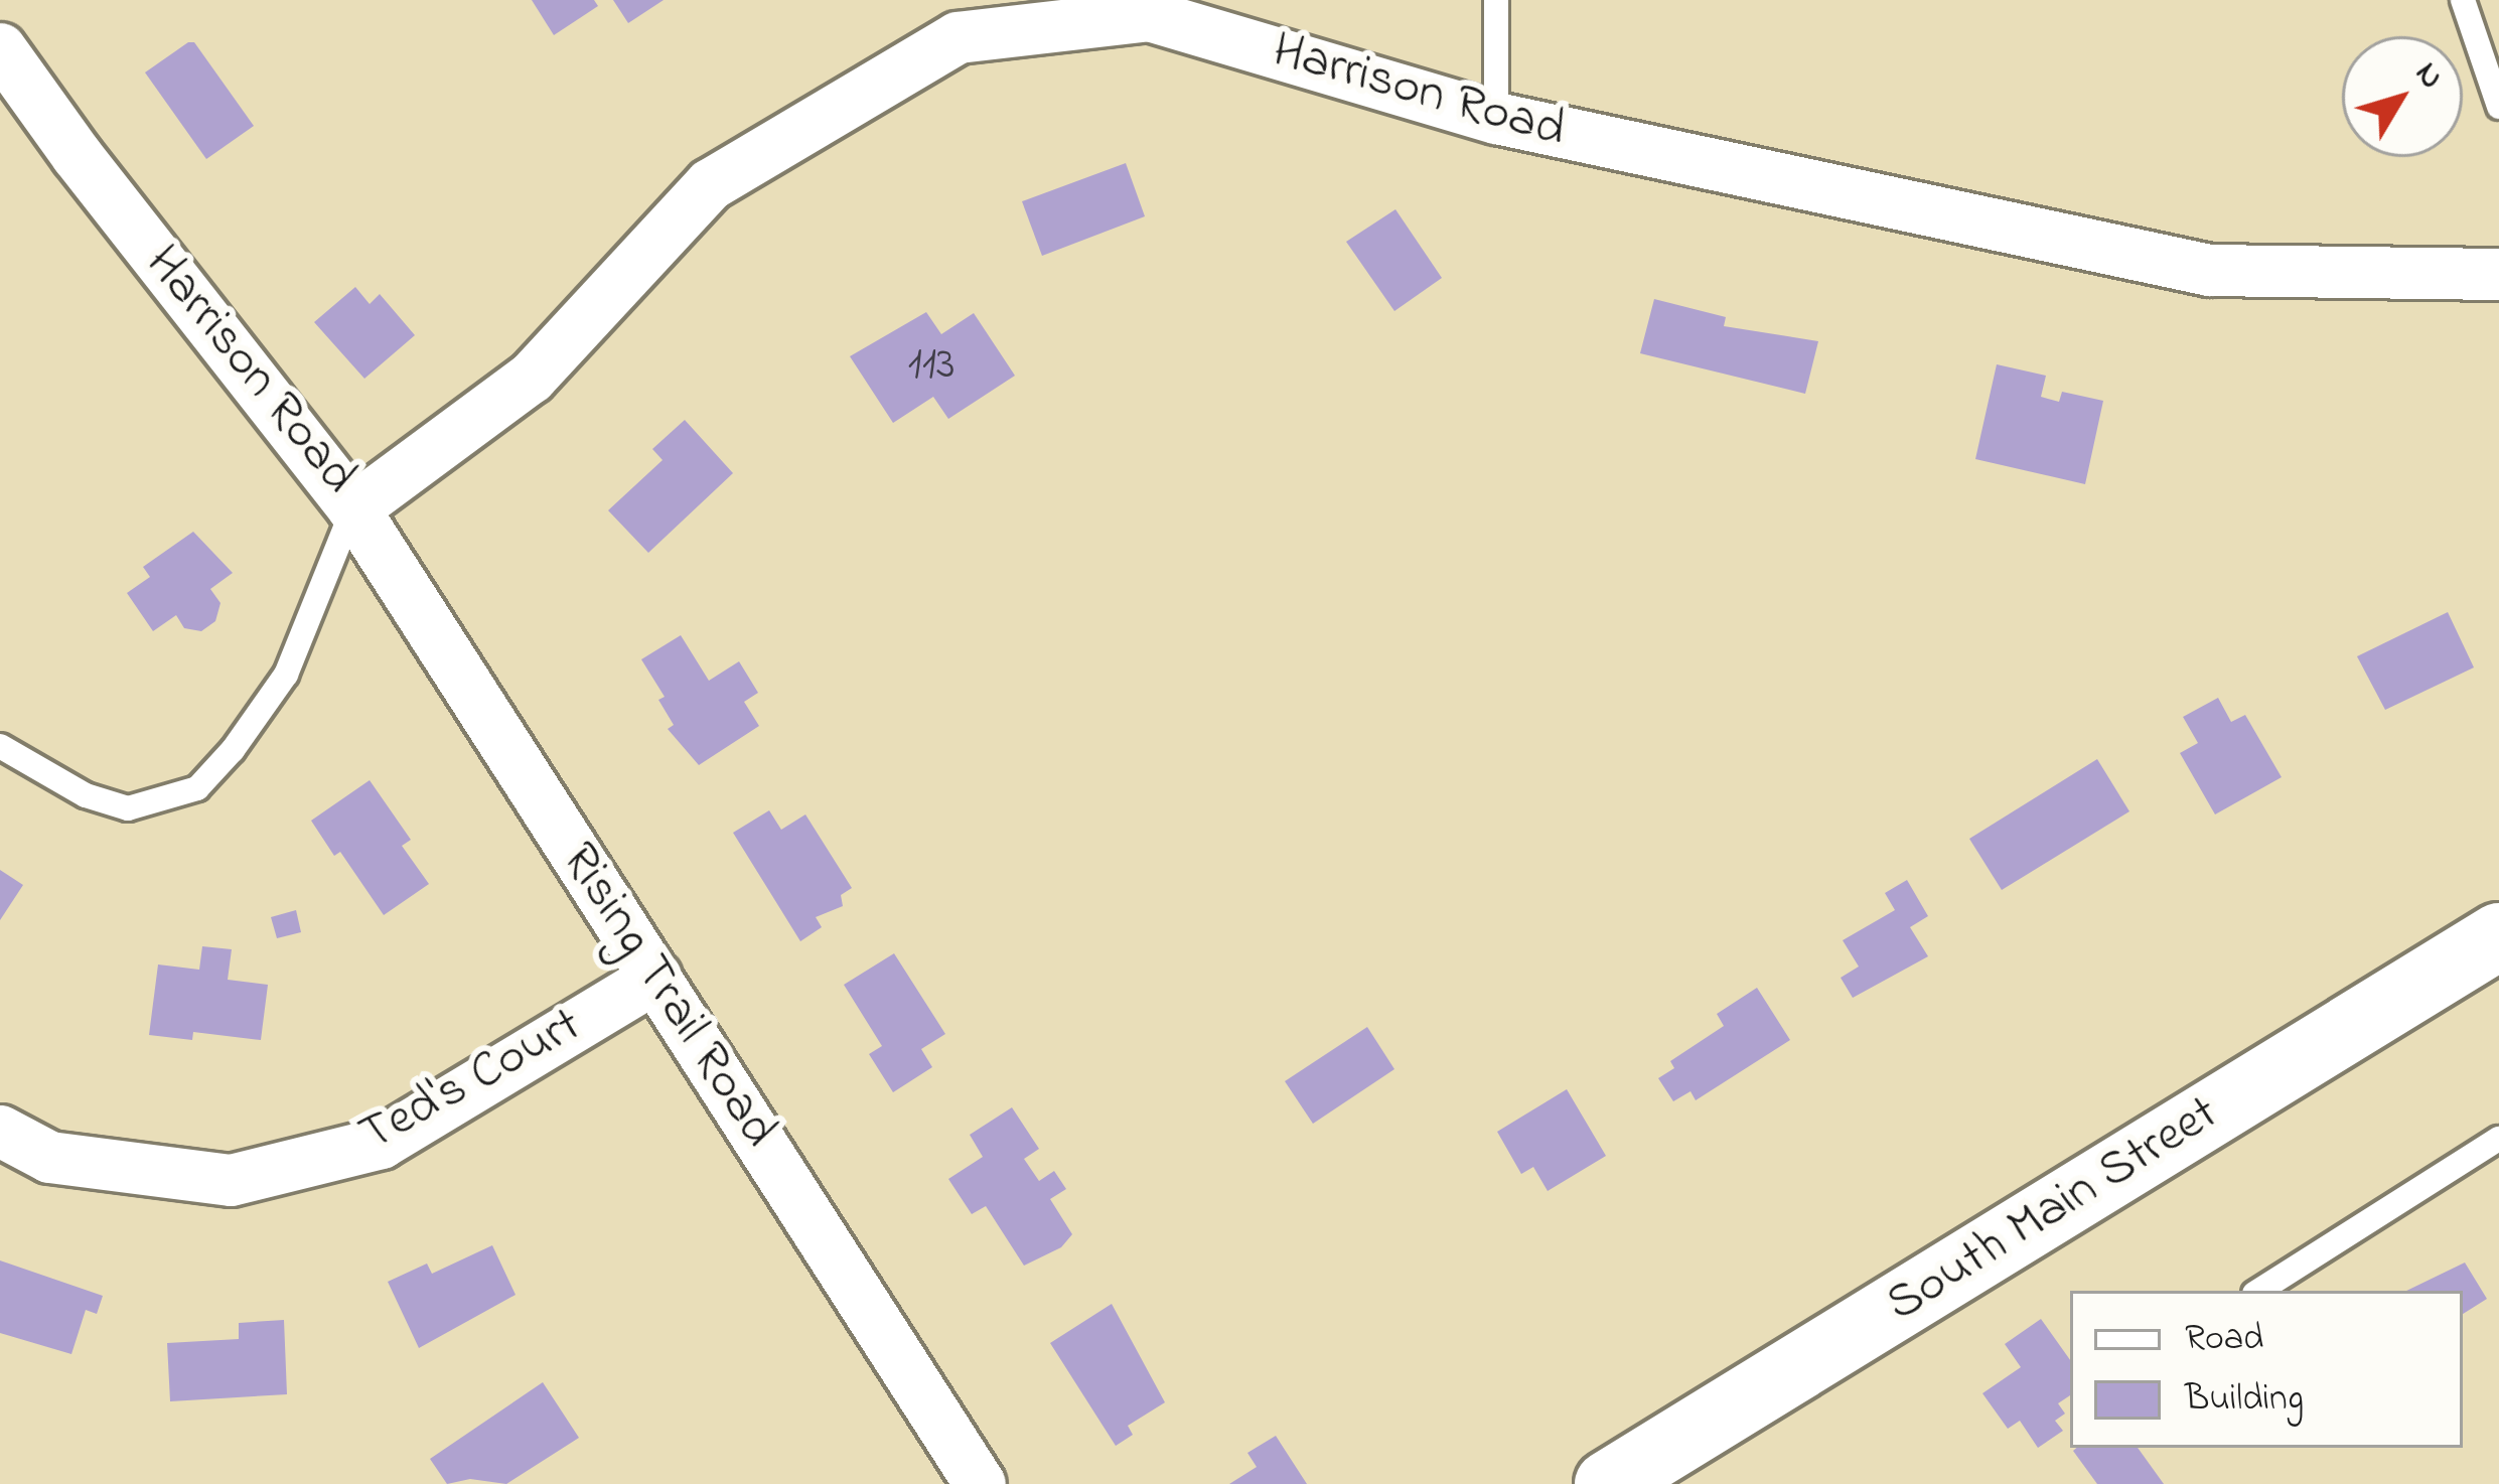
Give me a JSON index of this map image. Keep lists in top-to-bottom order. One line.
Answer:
{"streets":{"highway":["South Main Street"],"street":["Harrison Road","Rising Trail Road","Ted's Court"]},"crossings":[["Harrison Road","Rising Trail Road"],["Rising Trail Road","Ted's Court"]],"house_numbers":["113"],"legend":["Road","Building"],"north":"top right"}
